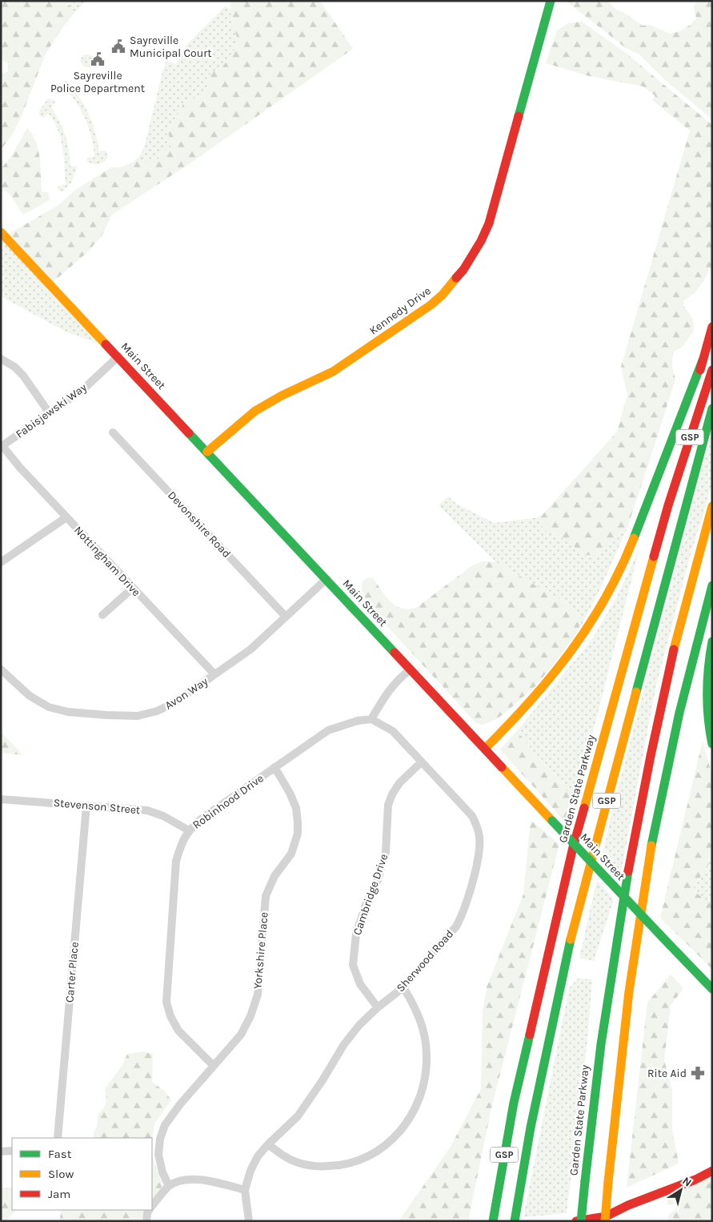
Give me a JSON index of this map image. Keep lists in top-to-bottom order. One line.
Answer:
{"streets":{"main road":["Kennedy Drive","Main Street","GSP","Garden State Parkway"],"street":["Fabisjewski Way","Devonshire Road","Nottingham Drive","Avon Way","Robinhood Drive","Stevenson Street","Cambridge Drive","Yorkshire Place","Sherwood Road","Carter Place"]},"crossings":[["Kennedy Drive","Main Street"],["Main Street","Fabisjewski Way"],["Main Street","Avon Way"],["Fabisjewski Way","Nottingham Drive"],["Devonshire Road","Avon Way"],["Nottingham Drive","Avon Way"],["Robinhood Drive","Stevenson Street"],["Robinhood Drive","Yorkshire Place"],["Robinhood Drive","Sherwood Road"],["Stevenson Street","Carter Place"],["Cambridge Drive","Sherwood Road"]],"places":{"public building":["Sayreville Municipal Court","Sayreville Police Department"],"pharmacy":["Rite Aid"]},"legend":["Fast","Slow","Jam"],"north":"top right"}
